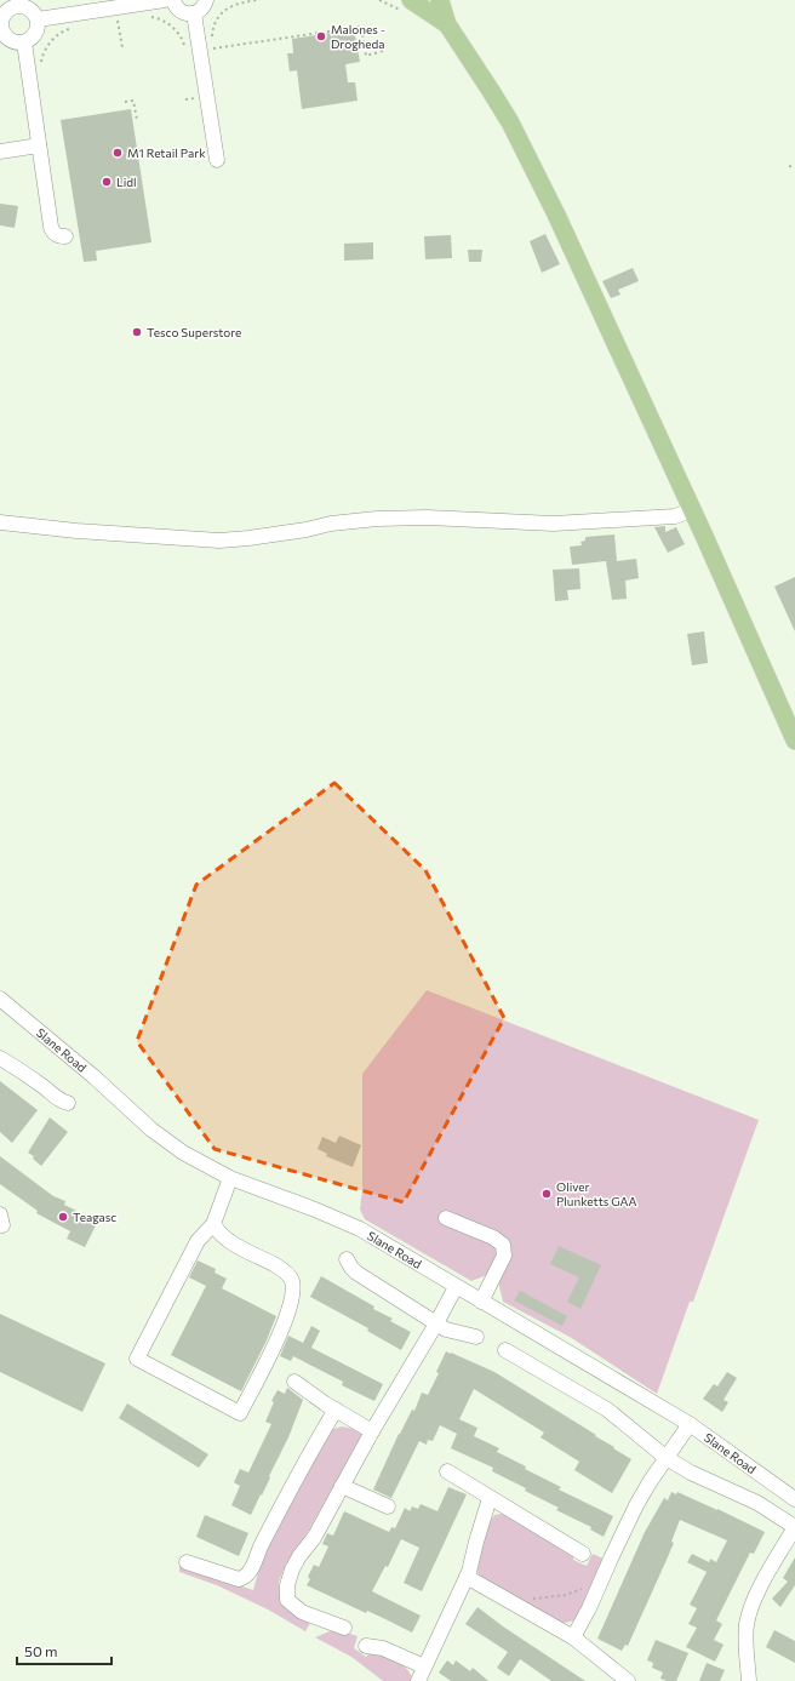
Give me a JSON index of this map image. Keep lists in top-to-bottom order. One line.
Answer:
{"streets":{"street":["Slane Road"]},"places":["Malones - Drogheda","M1 Retail Park","Lidl","Tesco Superstore","Oliver Plunketts GAA","Teagasc"],"scale_bar":"50 m"}
